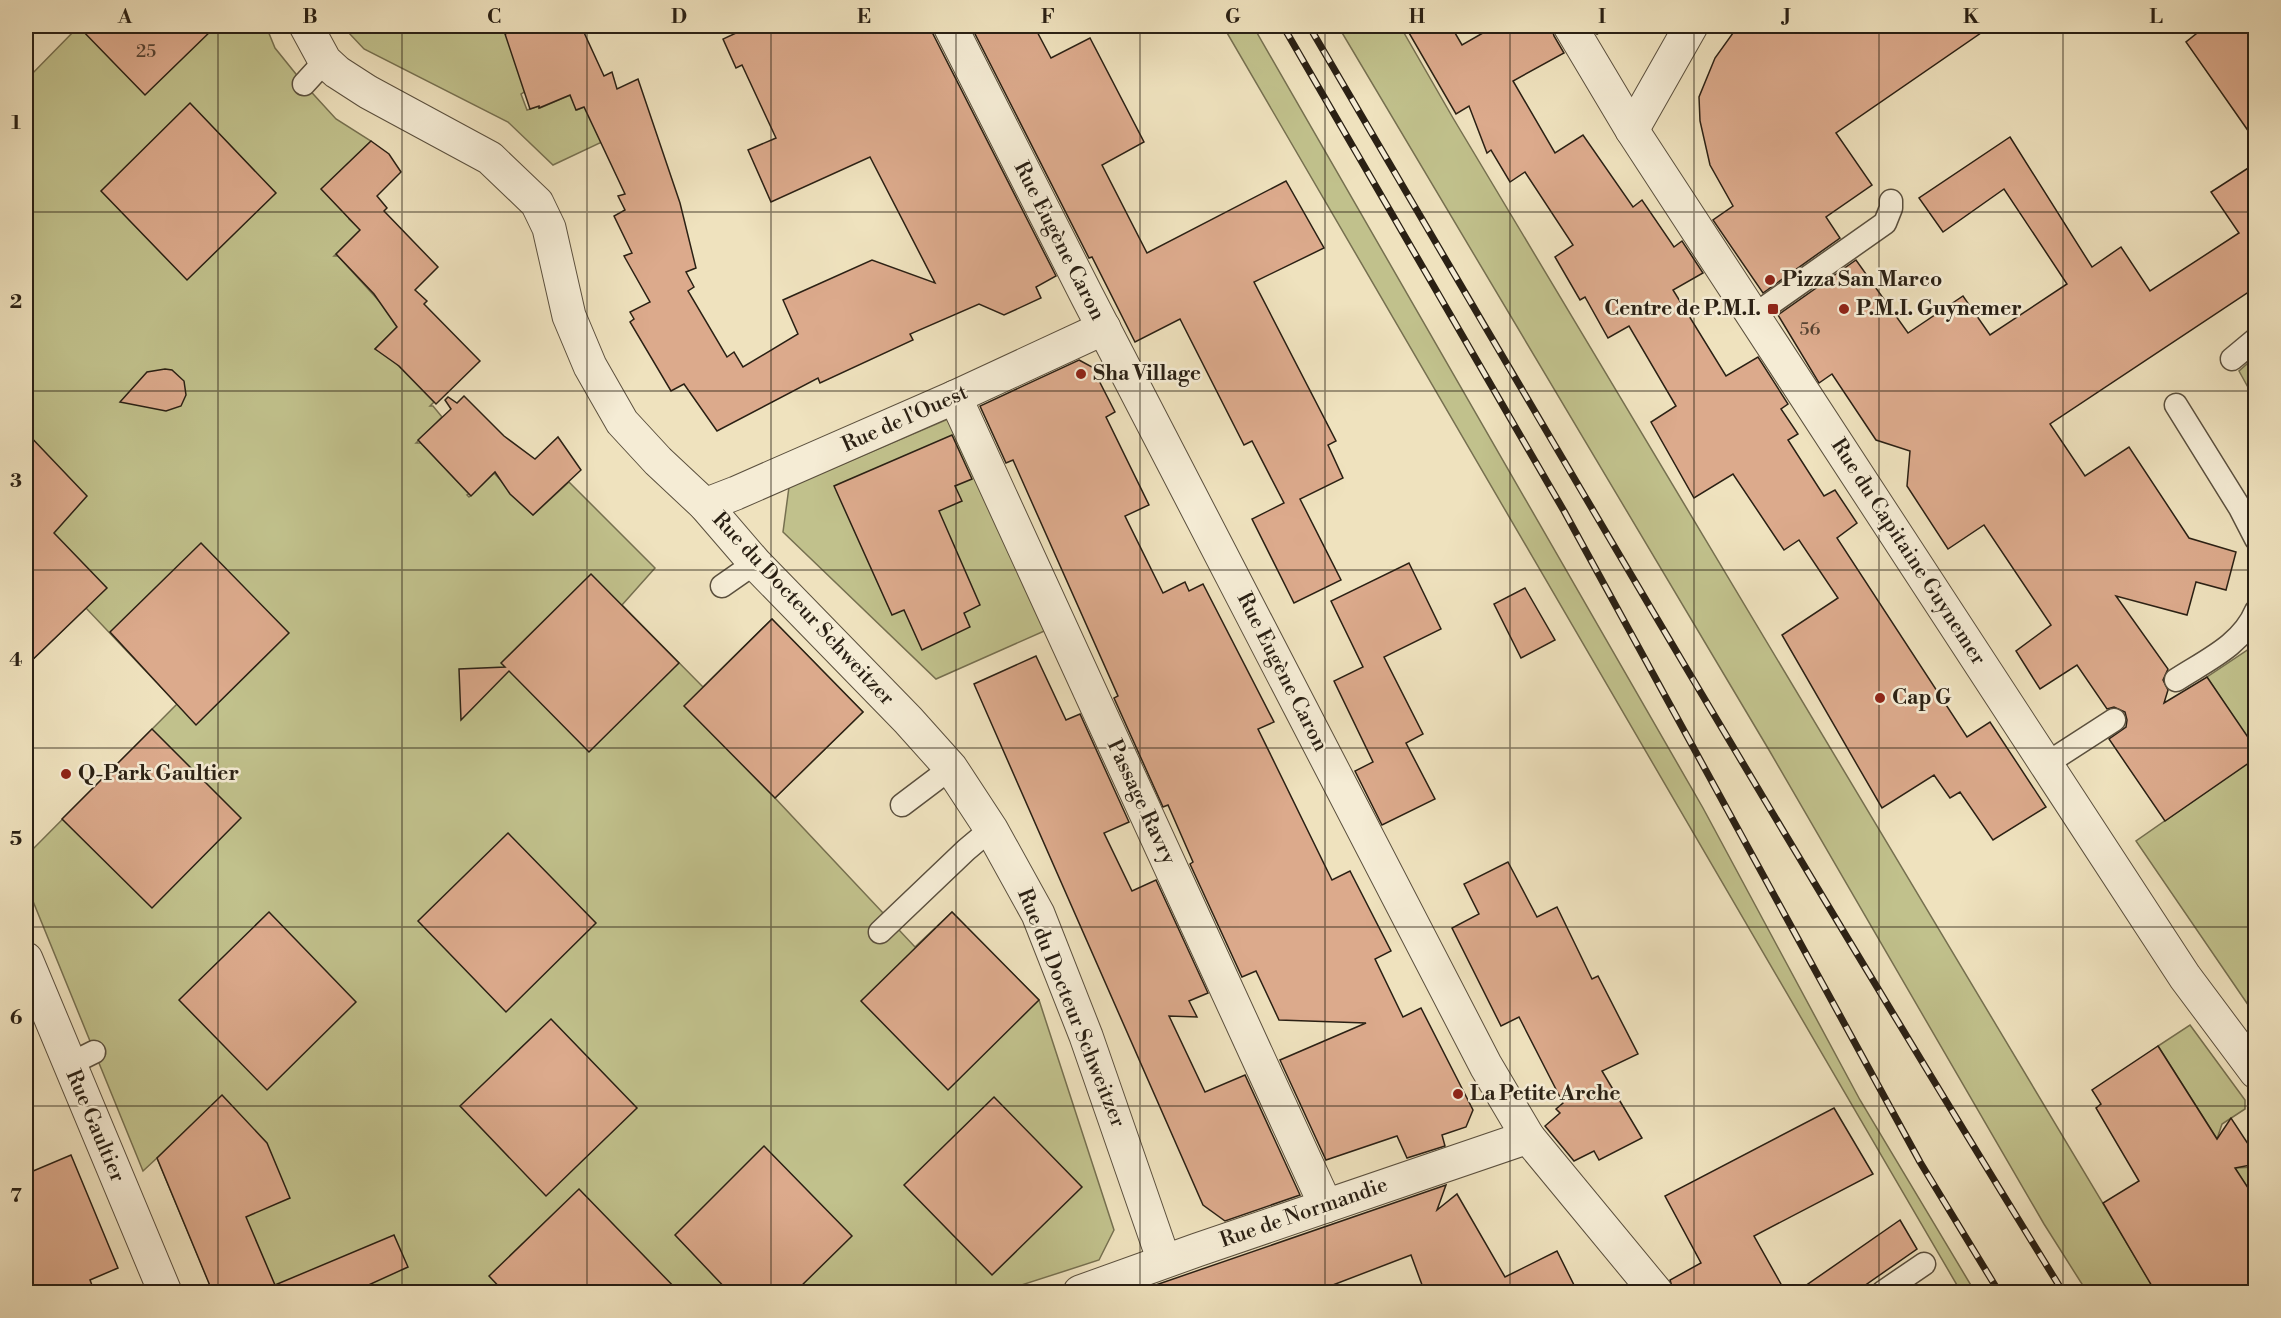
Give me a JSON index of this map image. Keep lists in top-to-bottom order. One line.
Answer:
{"streets":{"street":["Rue Eugène Caron","Rue de l'Ouest","Rue du Capitaine Guynemer","Rue du Docteur Schweitzer","Passage Ravry","Rue Gaultier","Rue de Normandie"]},"crossings":[["Rue Eugène Caron","Rue de l'Ouest"],["Rue Eugène Caron","Rue de Normandie"],["Rue de l'Ouest","Rue du Docteur Schweitzer"],["Rue de l'Ouest","Passage Ravry"],["Rue du Docteur Schweitzer","Rue de Normandie"],["Passage Ravry","Rue de Normandie"]],"places":{"other":["Pizza San Marco","P.M.I. Guynemer","Sha Village","Cap G","Q-Park Gaultier","La Petite Arche"],"transit":["Centre de P.M.I."]},"house_numbers":["25","56"],"grid":{"columns":["A","B","C","D","E","F","G","H","I","J","K","L"],"rows":["1","2","3","4","5","6","7"]}}
